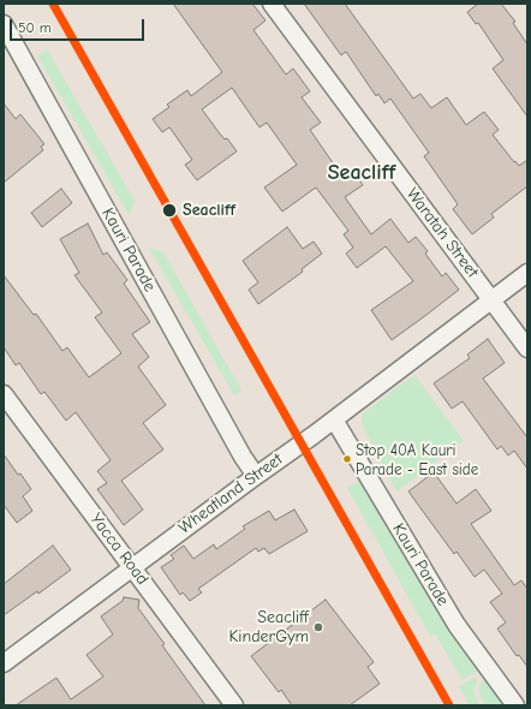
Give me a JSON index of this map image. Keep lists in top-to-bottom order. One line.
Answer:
{"streets":{"street":["Waratah Street","Kauri Parade","Wheatland Street","Yacca Road"]},"crossings":[["Waratah Street","Wheatland Street"],["Kauri Parade","Wheatland Street"],["Wheatland Street","Yacca Road"]],"districts":["Seacliff"],"places":["Seacliff","Stop 40A Kauri Parade - East side","Seacliff KinderGym"],"scale_bar":"50 m"}
